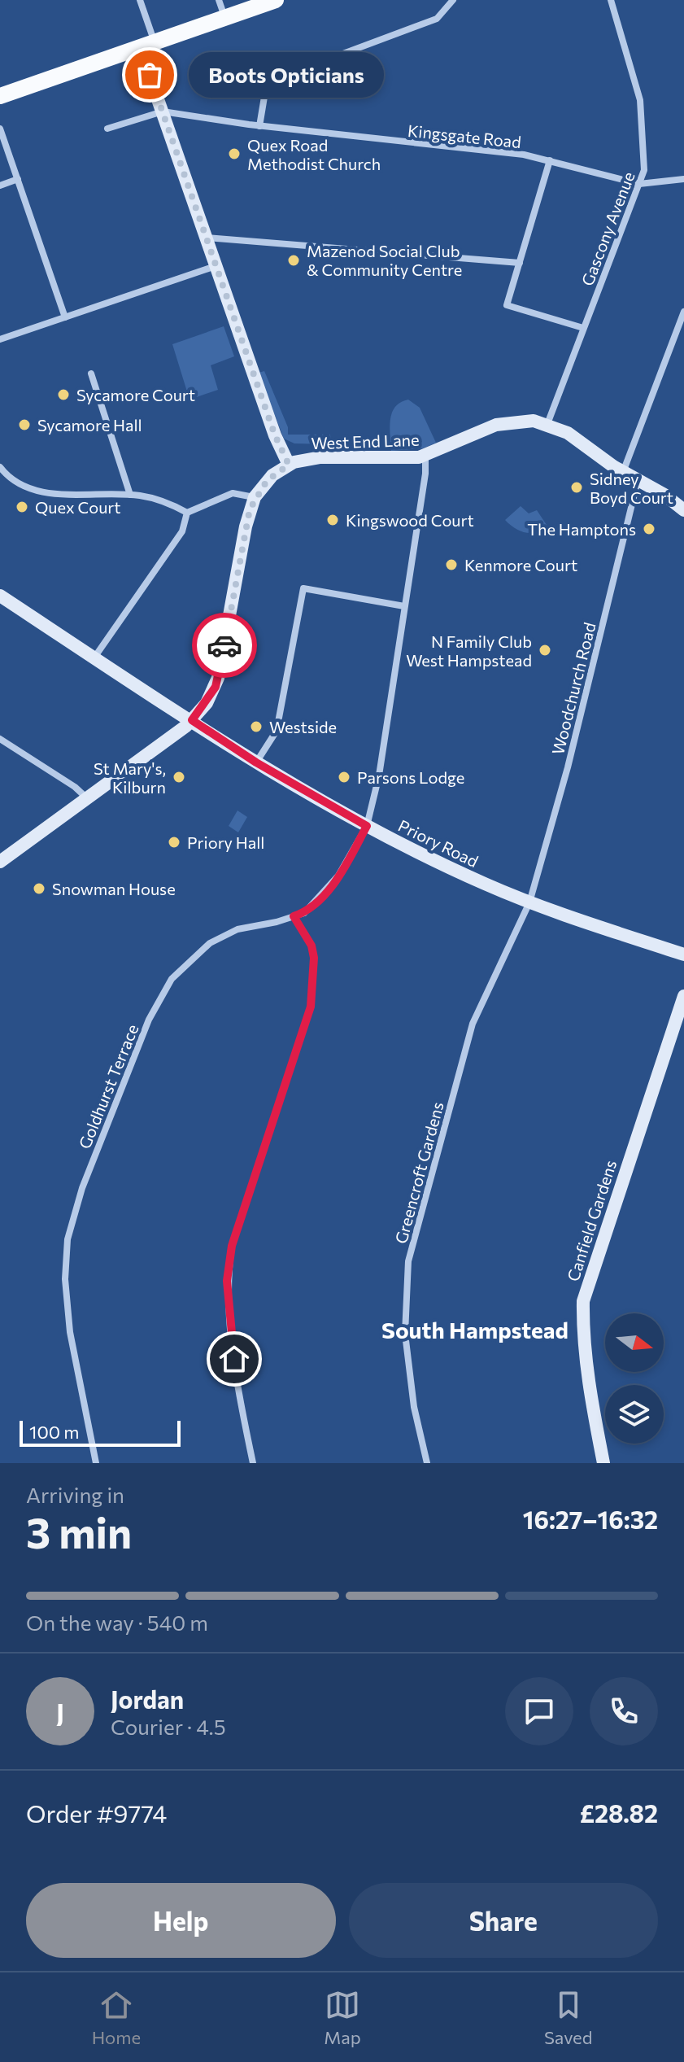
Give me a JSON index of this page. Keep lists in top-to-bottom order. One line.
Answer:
{"streets":{"main road":["West End Lane","Priory Road","Canfield Gardens"],"street":["Kingsgate Road","Gascony Avenue","Woodchurch Road","Goldhurst Terrace","Greencroft Gardens"]},"crossings":[["Kingsgate Road","Gascony Avenue"],["Gascony Avenue","West End Lane"],["West End Lane","Woodchurch Road"],["West End Lane","Goldhurst Terrace"],["Woodchurch Road","Priory Road"],["Woodchurch Road","Greencroft Gardens"],["Priory Road","Goldhurst Terrace"],["Priory Road","Greencroft Gardens"]],"districts":["South Hampstead"],"places":["Boots Opticians","Quex Road Methodist Church","Mazenod Social Club & Community Centre","Sycamore Court","Sycamore Hall","Sidney Boyd Court","Quex Court","Kingswood Court","The Hamptons","Kenmore Court","N Family Club West Hampstead","Westside","St Mary's, Kilburn","Parsons Lodge","Priory Hall","Snowman House"],"scale_bar":"100 m","north":"right","page":{"bubble":"Boots Opticians","scale":"100 m","heading":["3 min","Arriving in","16:27–16:32"],"panel":["Jordan","Courier · 4.5","Order #9774","£28.82"],"bar":"On the way · 540 m","round":"J","buttons":["Help","Share"],"tabs":["Home","Map","Saved"]}}
